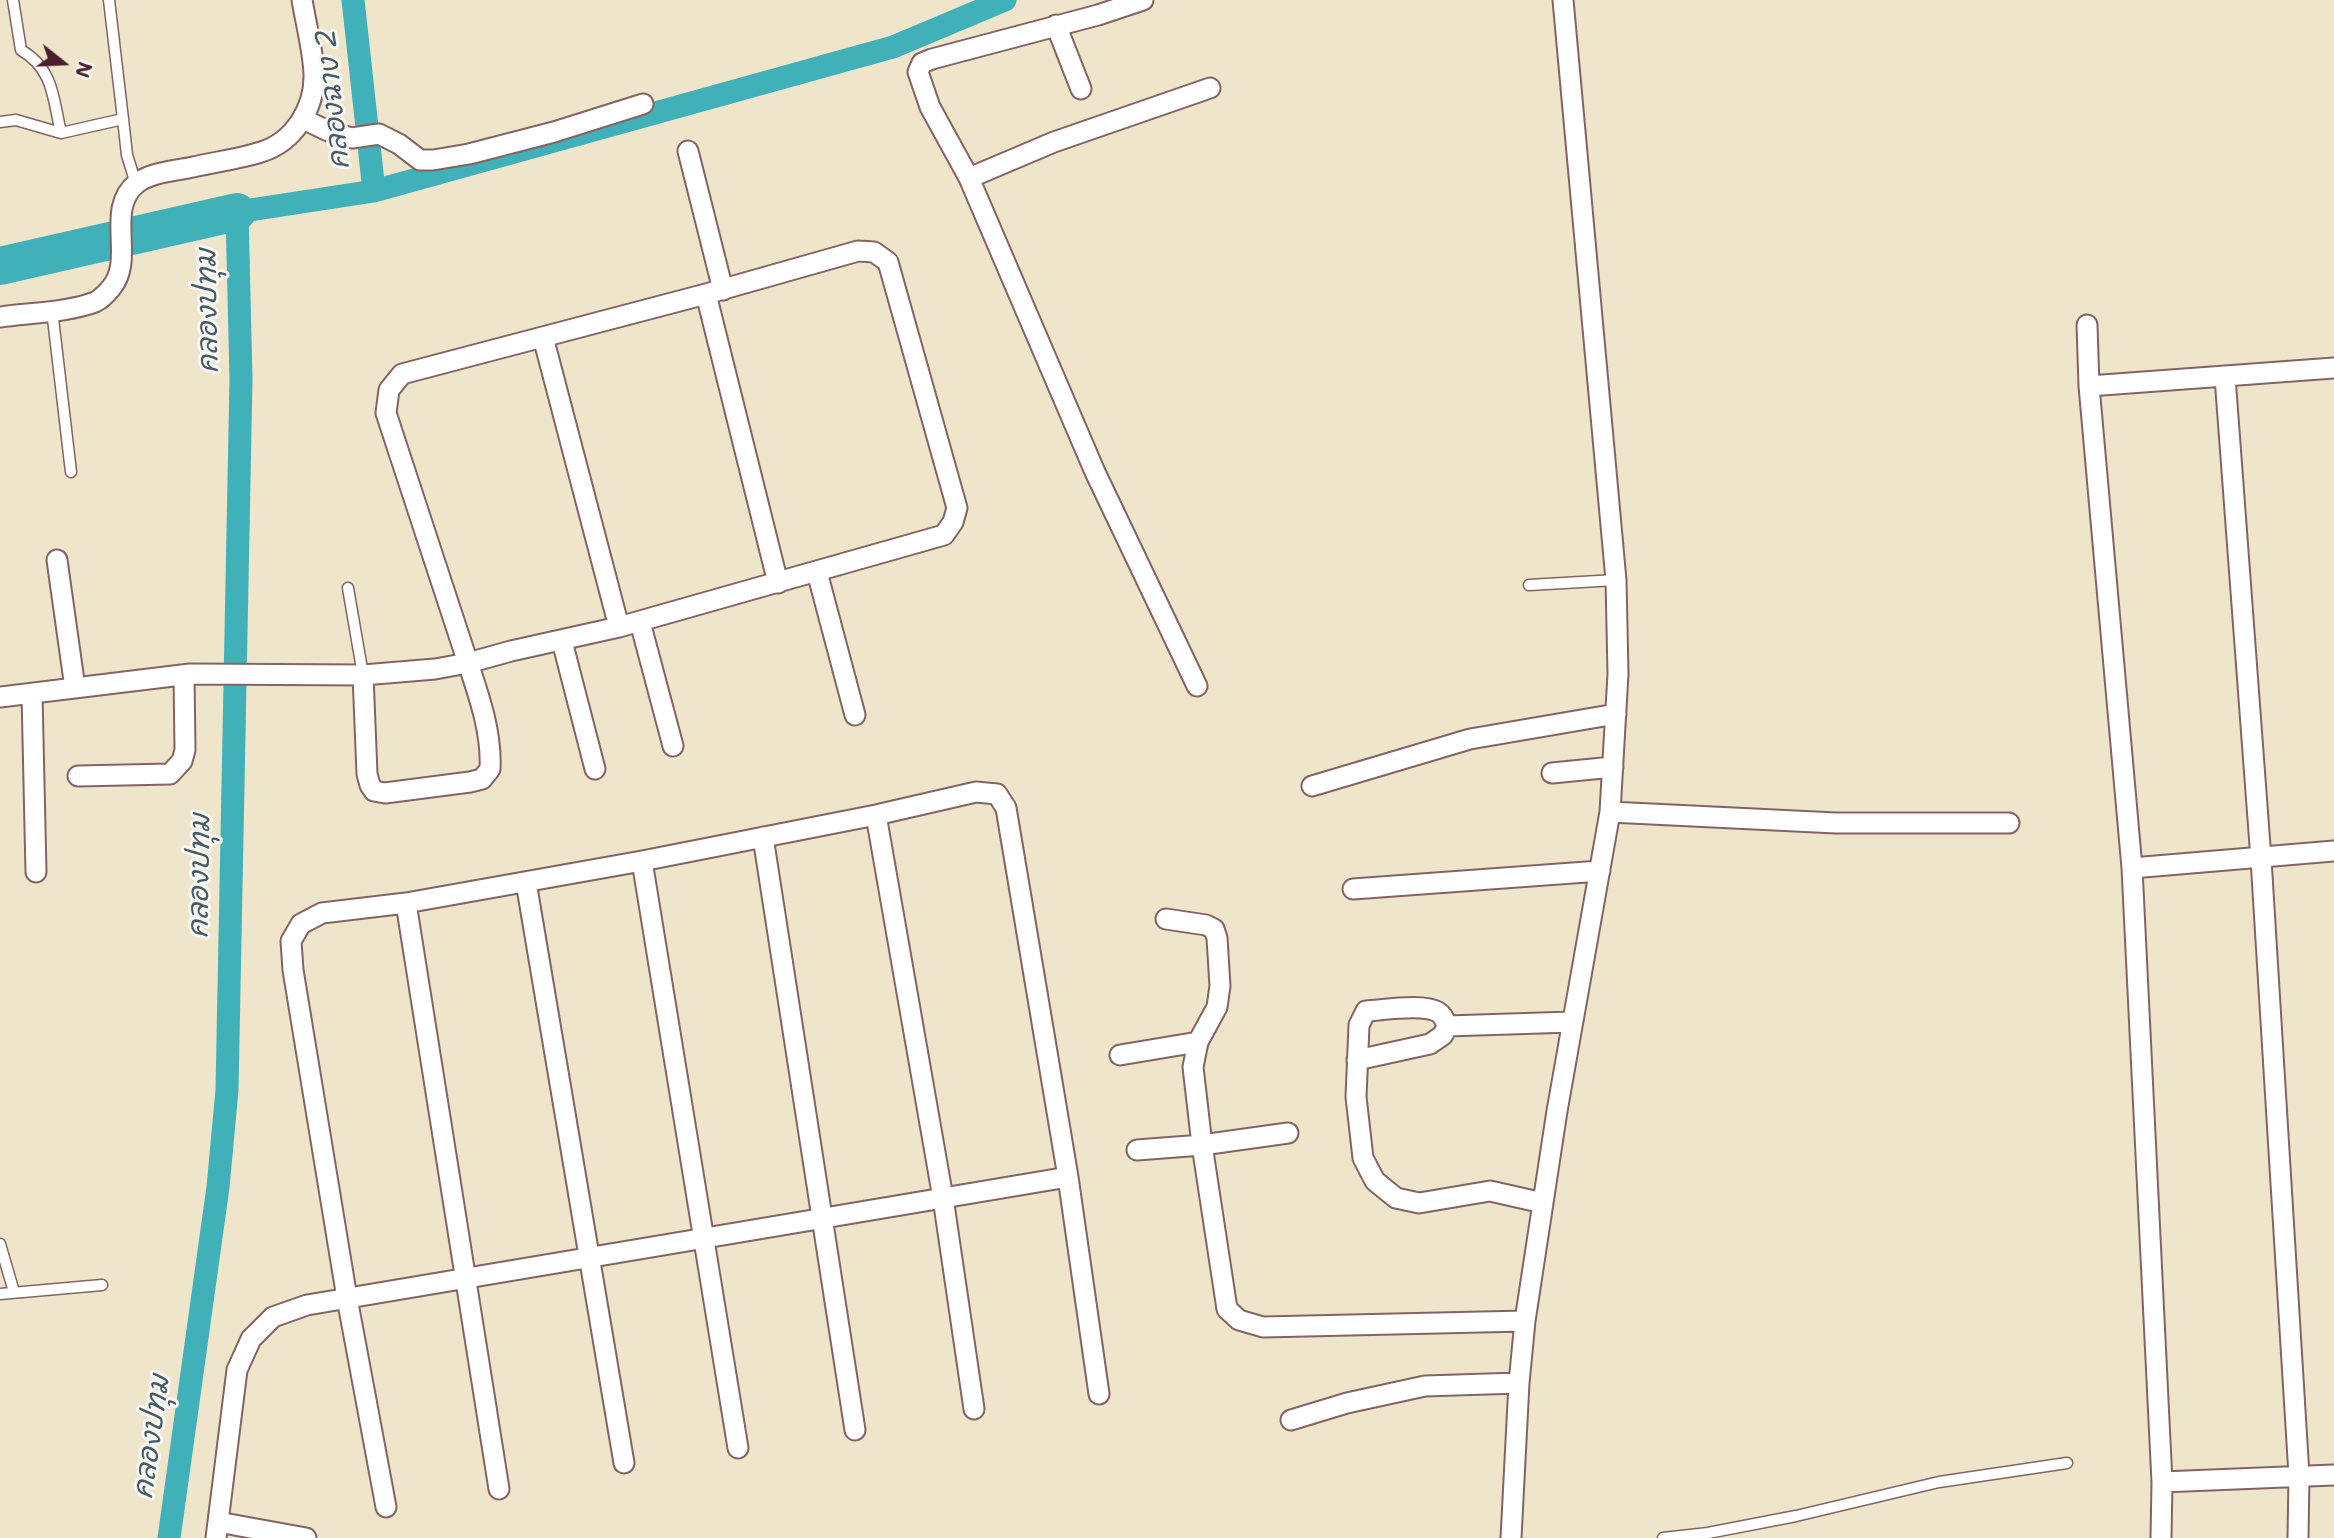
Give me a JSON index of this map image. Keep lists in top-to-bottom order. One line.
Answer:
{"water":["คลองฉาง 2","คลองปทุม"],"north":"right"}
